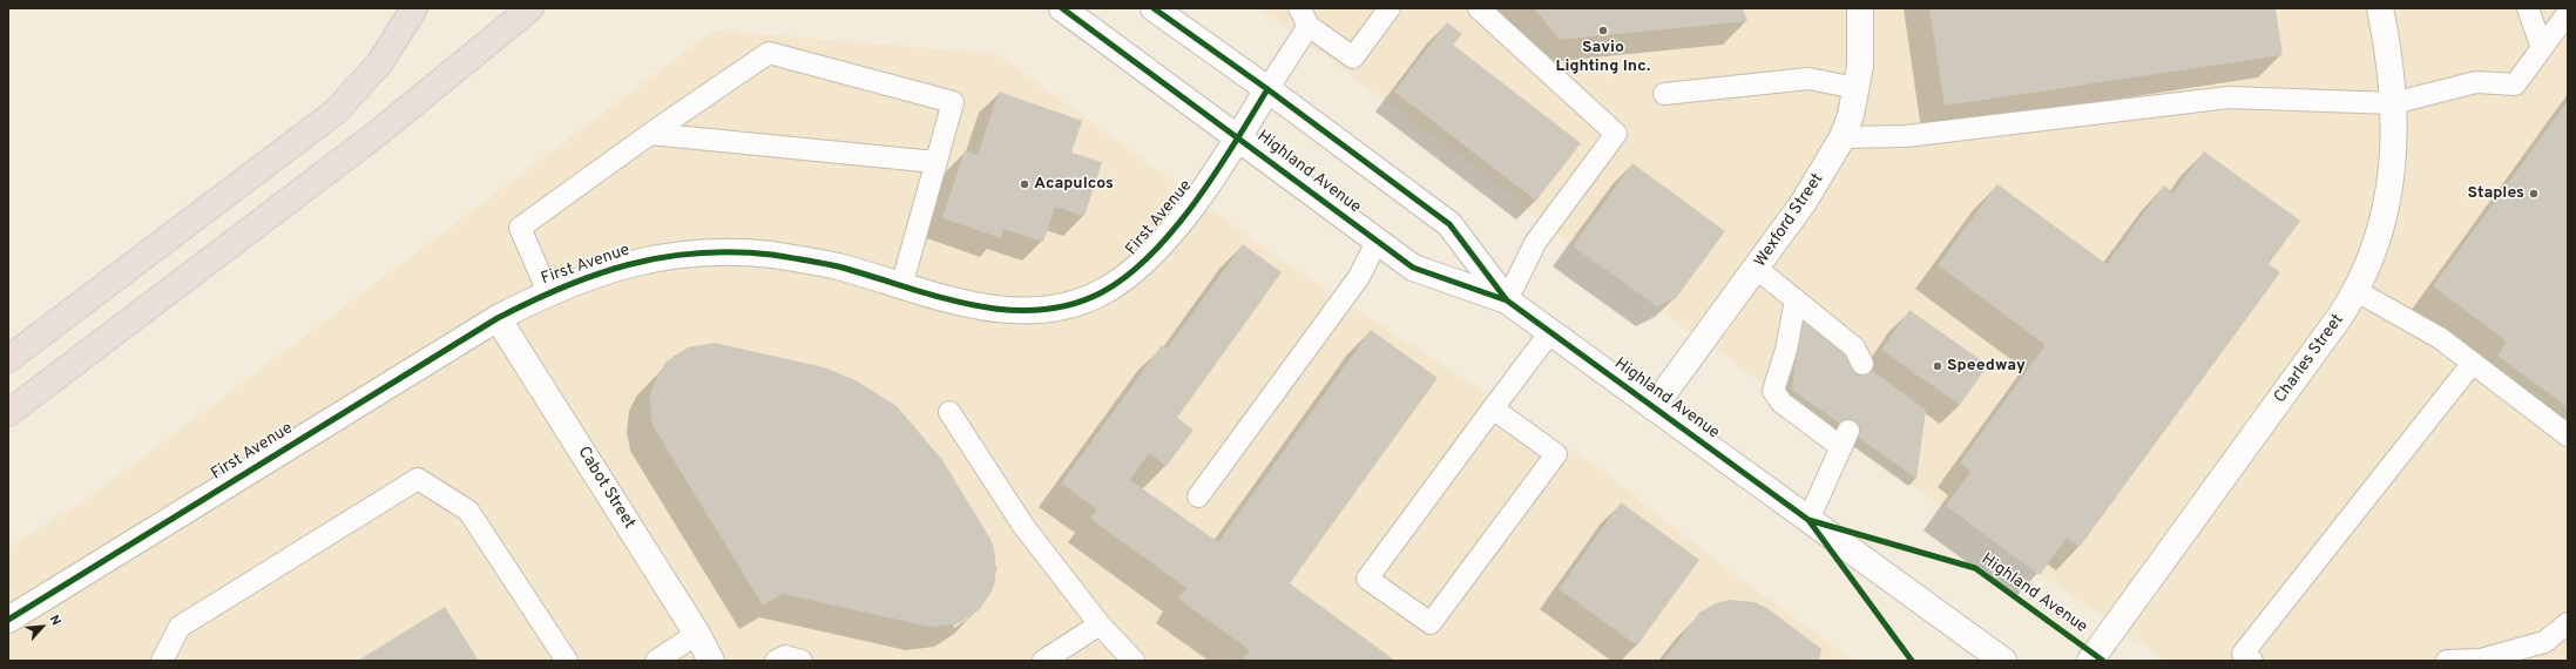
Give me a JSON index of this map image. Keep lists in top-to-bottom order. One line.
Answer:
{"streets":{"street":["Highland Avenue","First Avenue","Wexford Street","Charles Street","Cabot Street"]},"crossings":[["Highland Avenue","First Avenue"],["Highland Avenue","Wexford Street"],["First Avenue","Cabot Street"]],"places":["Savio Lighting Inc.","Acapulcos","Staples","Speedway"],"north":"top right"}
